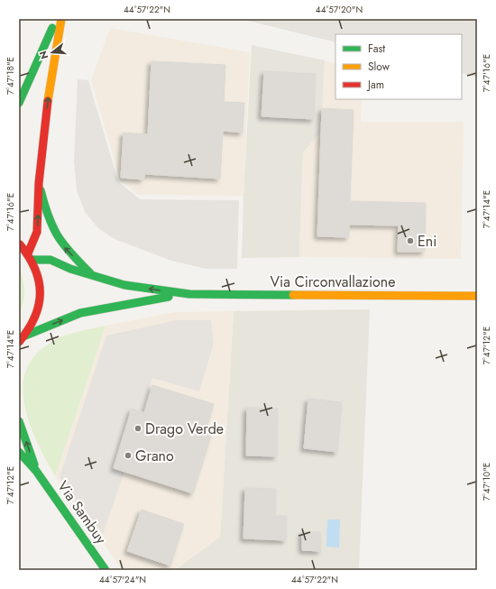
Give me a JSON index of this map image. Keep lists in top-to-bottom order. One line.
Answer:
{"streets":{"main road":["Via Circonvallazione","Via Sambuy"]},"places":["Eni","Drago Verde","Grano"],"legend":["Fast","Slow","Jam"],"north":"left","coordinates":["44°57'22\"N","44°57'20\"N","7°47'16\"E","7°47'18\"E","7°47'14\"E","7°47'12\"E","7°47'10\"E","44°57'24\"N"]}
